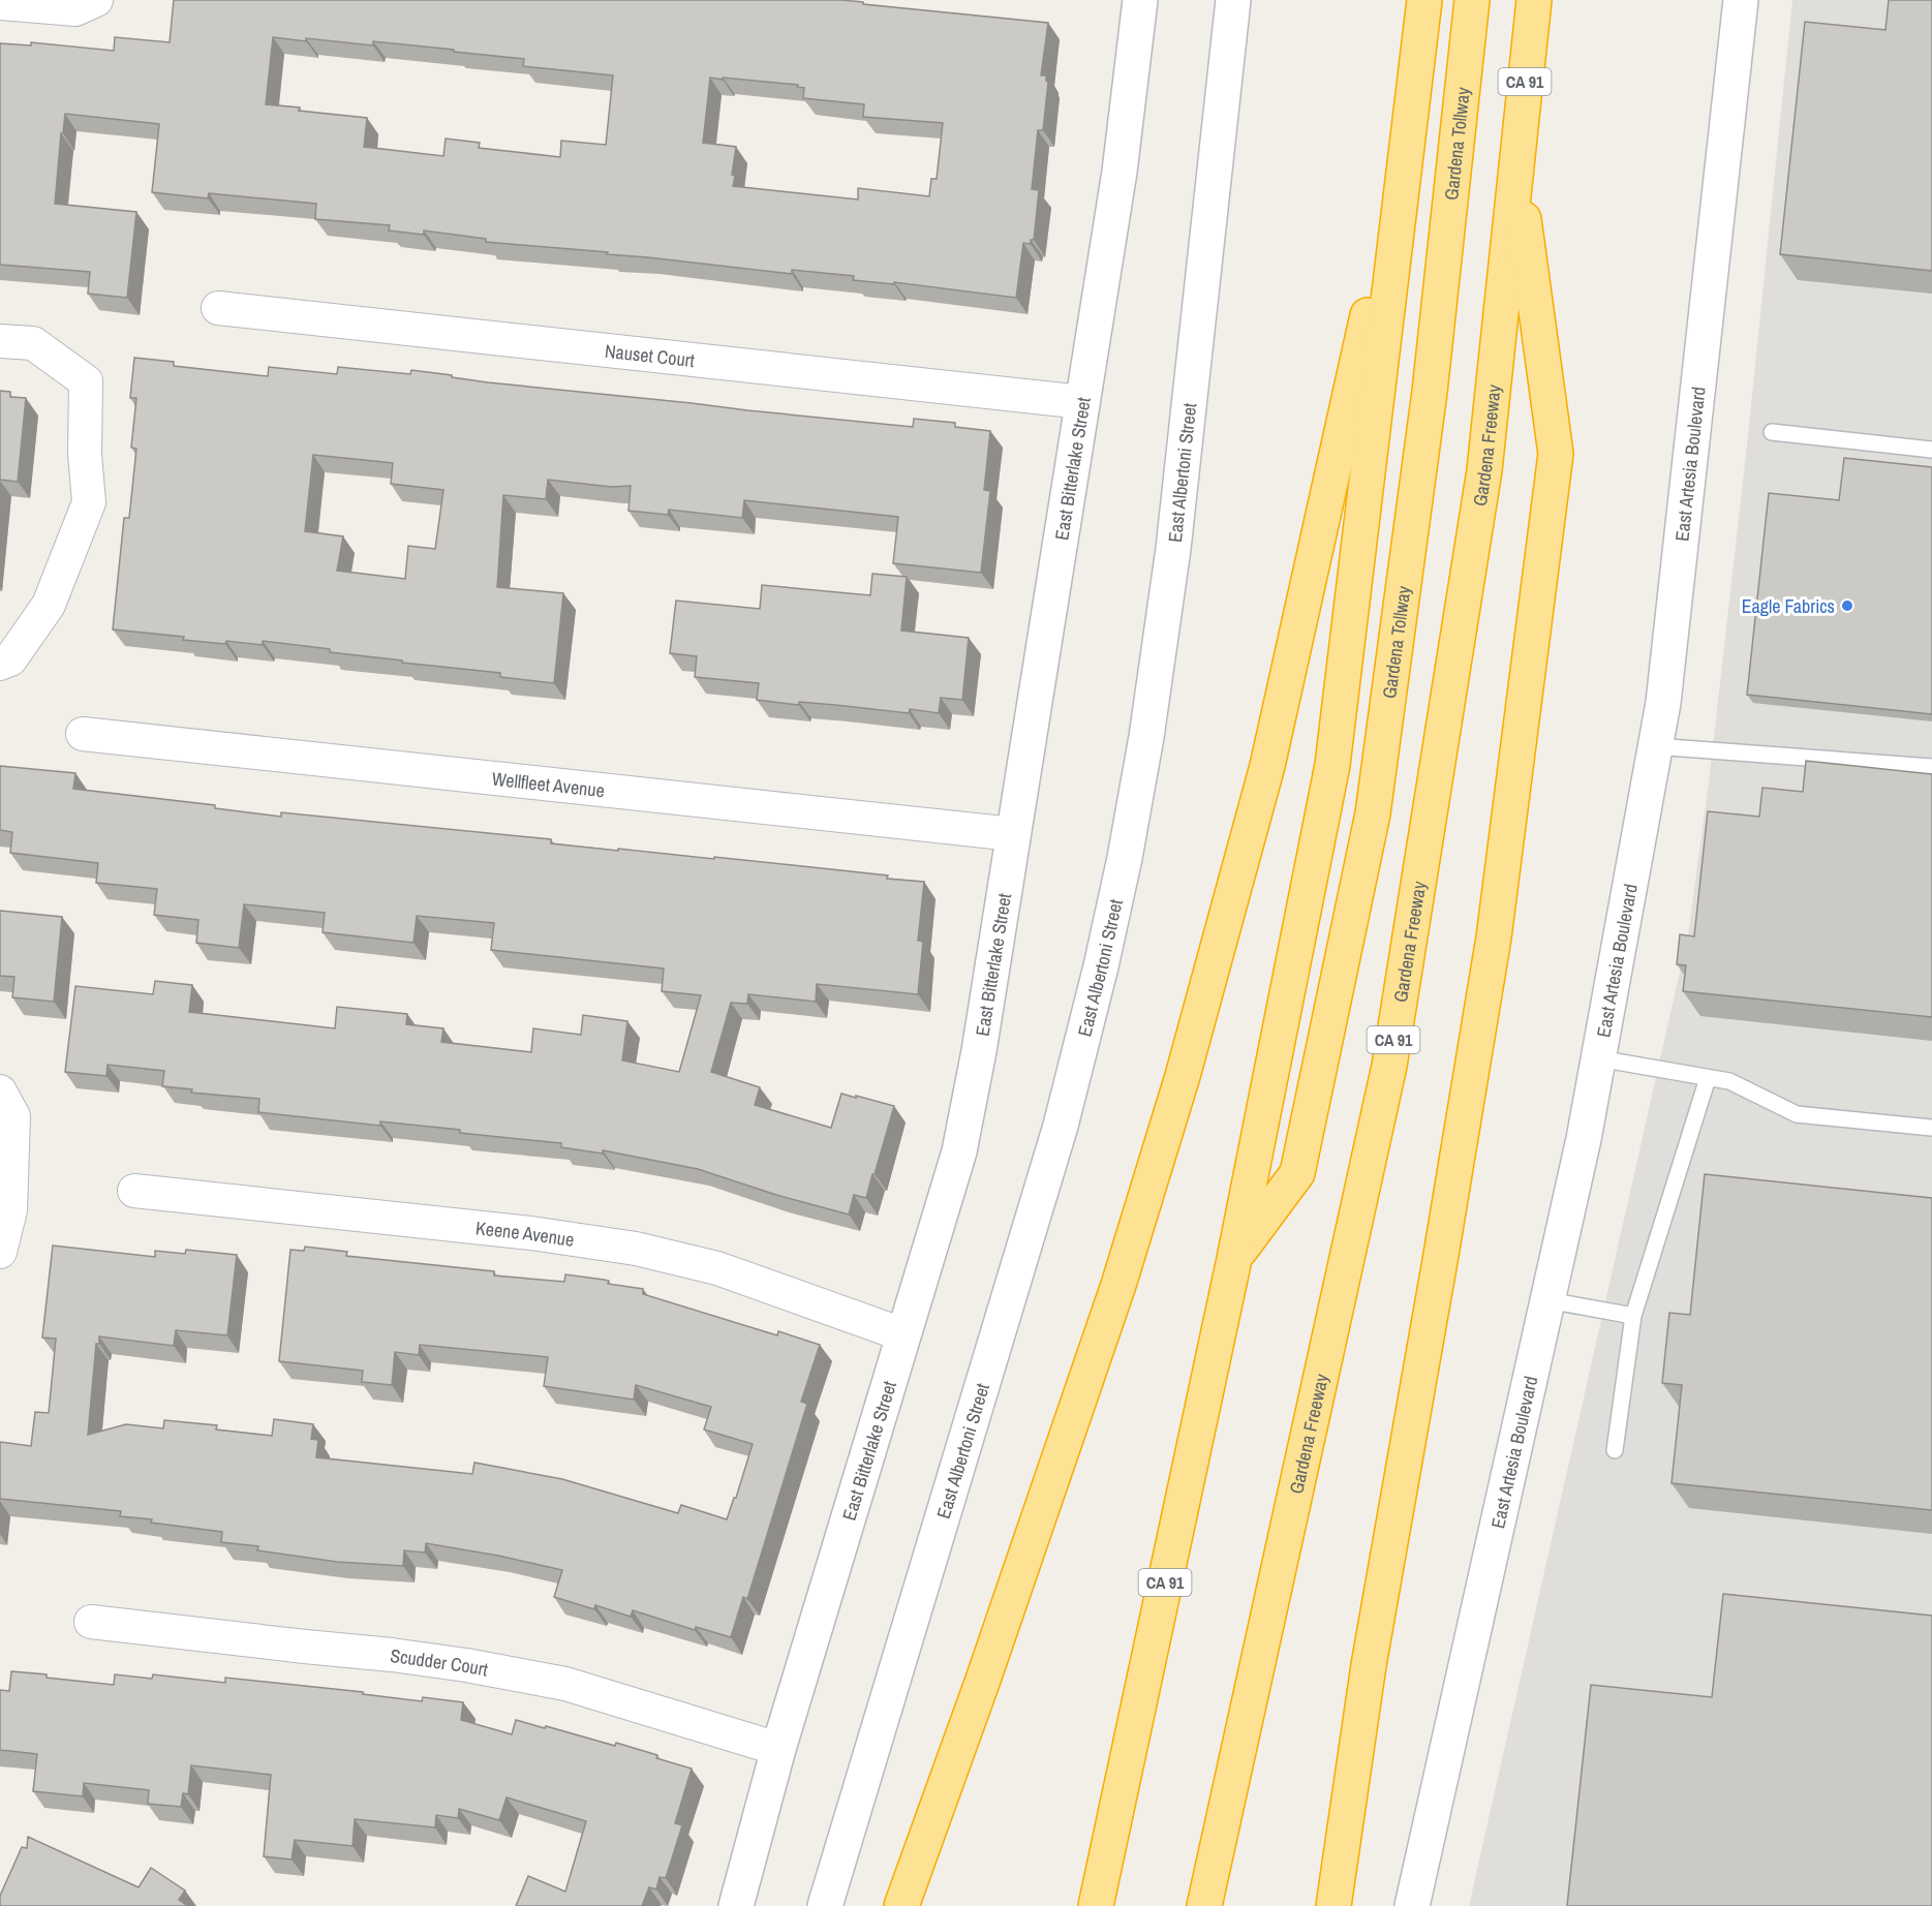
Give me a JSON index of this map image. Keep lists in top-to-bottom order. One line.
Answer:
{"streets":{"highway":["CA 91","Gardena Tollway","Gardena Freeway"],"main road":["East Artesia Boulevard","East Bitterlake Street","East Albertoni Street"],"street":["Nauset Court","Wellfleet Avenue","Keene Avenue","Scudder Court"]},"crossings":[["CA 91","Gardena Tollway"],["Nauset Court","East Bitterlake Street"],["East Bitterlake Street","Wellfleet Avenue"],["East Bitterlake Street","Keene Avenue"],["East Bitterlake Street","Scudder Court"]],"places":["Eagle Fabrics"]}
